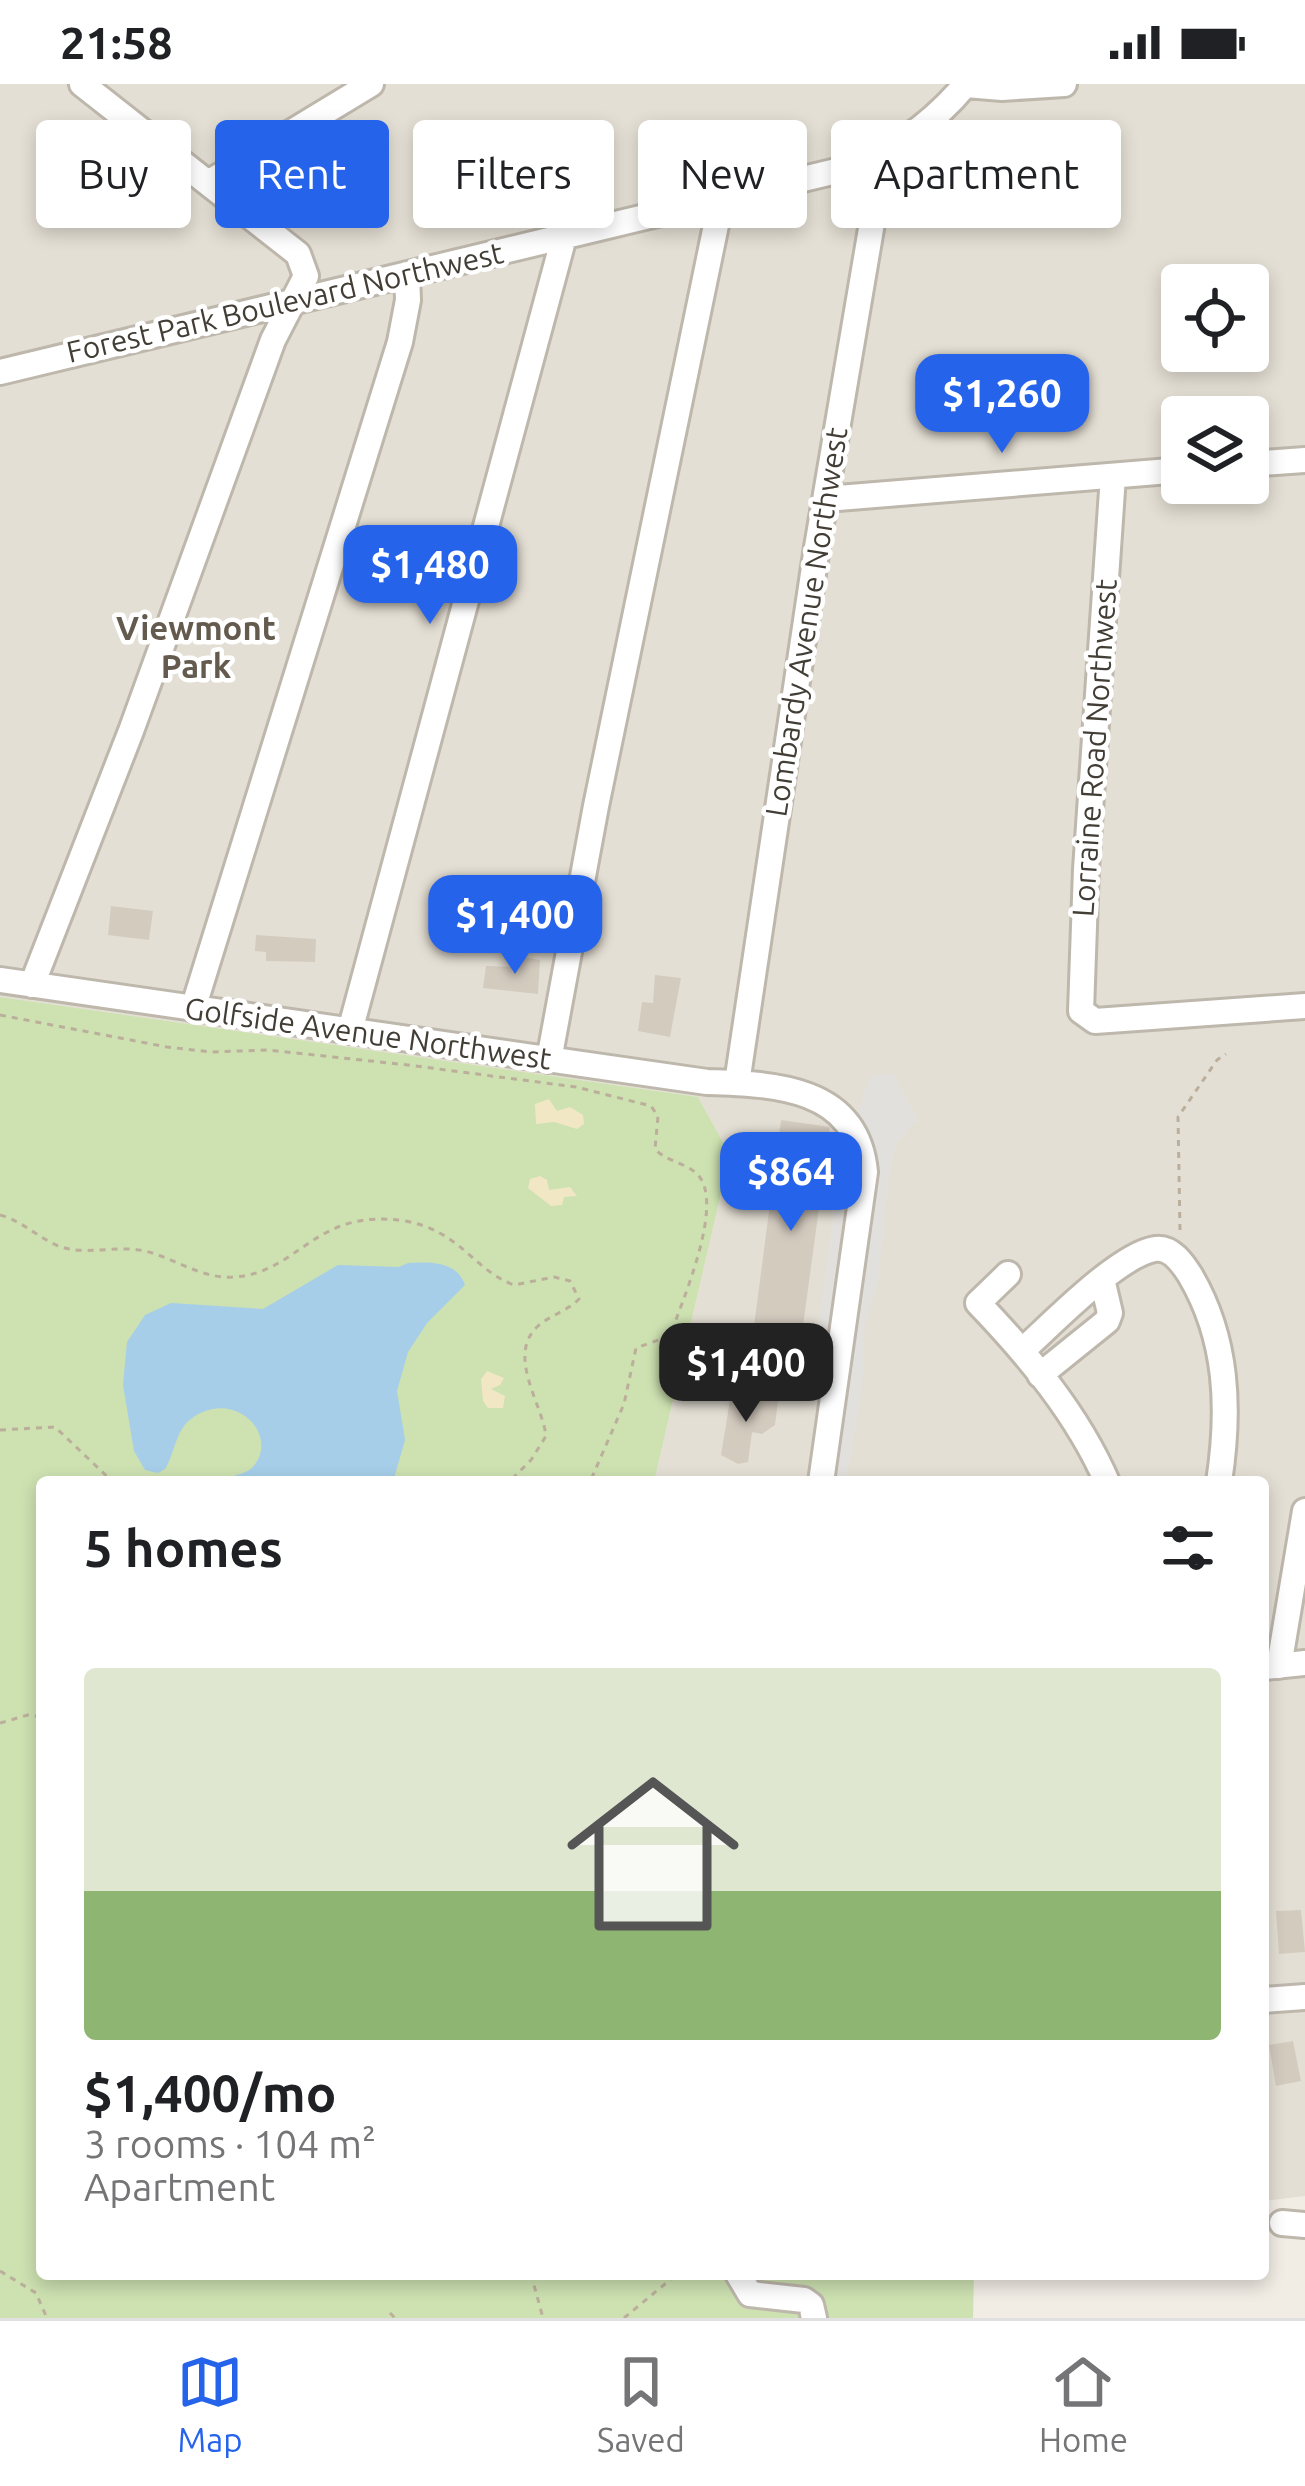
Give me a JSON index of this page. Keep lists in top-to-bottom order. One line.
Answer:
{"streets":{"street":["Forest Park Boulevard Northwest","Lombardy Avenue Northwest","Lorraine Road Northwest","Golfside Avenue Northwest"]},"crossings":[["Lombardy Avenue Northwest","Golfside Avenue Northwest"]],"districts":["Viewmont Park"],"page":{"status":"21:58","chip":["Buy","Rent","Filters","New","Apartment"],"price":["$1,260","$1,480","$1,400","$864","$1,400"],"heading":"5 homes","list":[{"name":"$1,400/mo","note":"3 rooms · 104 m² · Apartment"}],"tabs":["Map","Saved","Home"]}}
